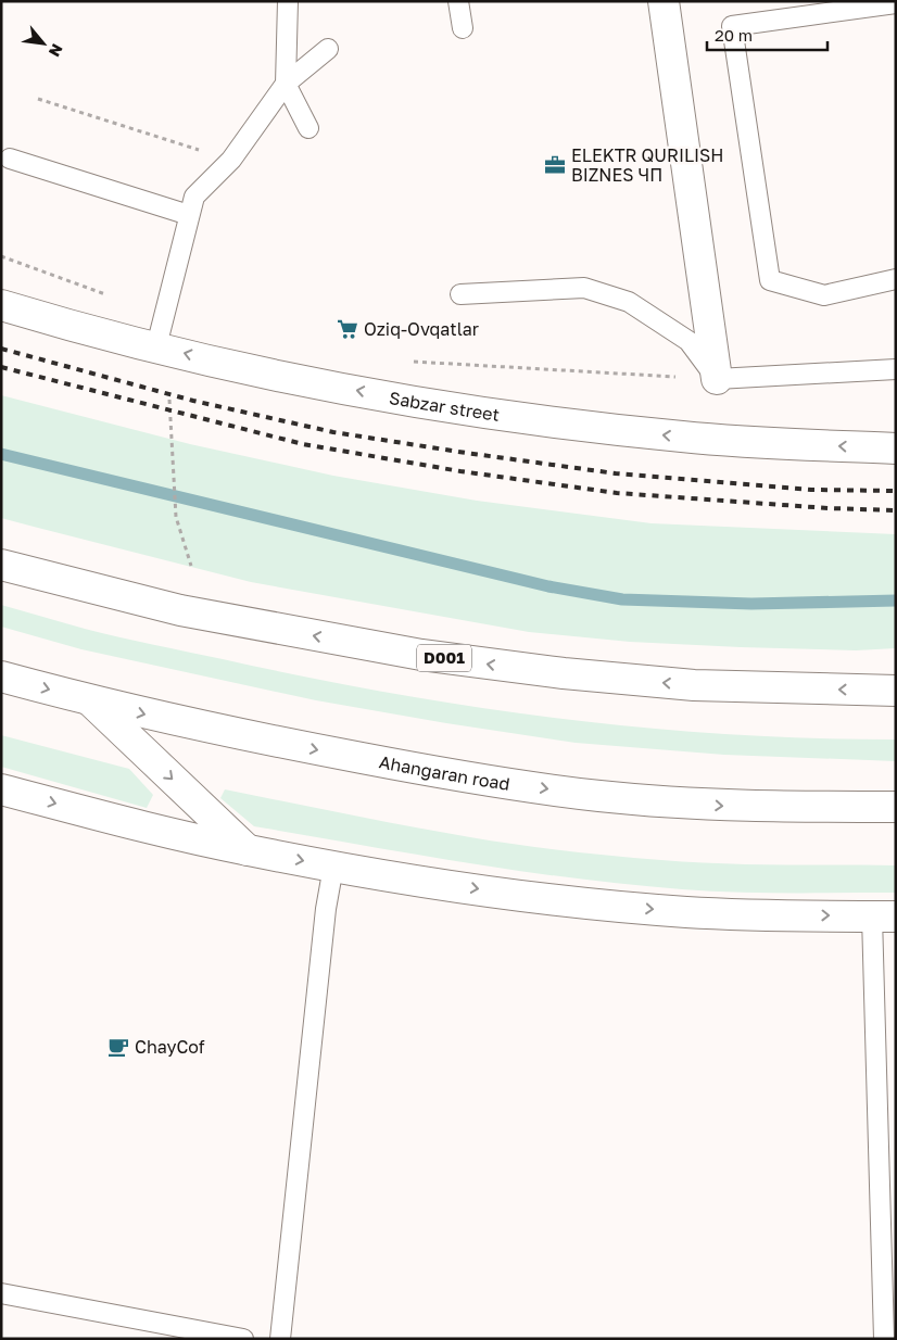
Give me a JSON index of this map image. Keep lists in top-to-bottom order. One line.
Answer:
{"streets":{"main road":["Sabzar street","D001","Ahangaran road"]},"places":{"office":["ELEKTR QURILISH BIZNES ЧП"],"supermarket":["Oziq-Ovqatlar"],"cafe":["ChayCof"]},"scale_bar":"20 m","north":"bottom right"}
